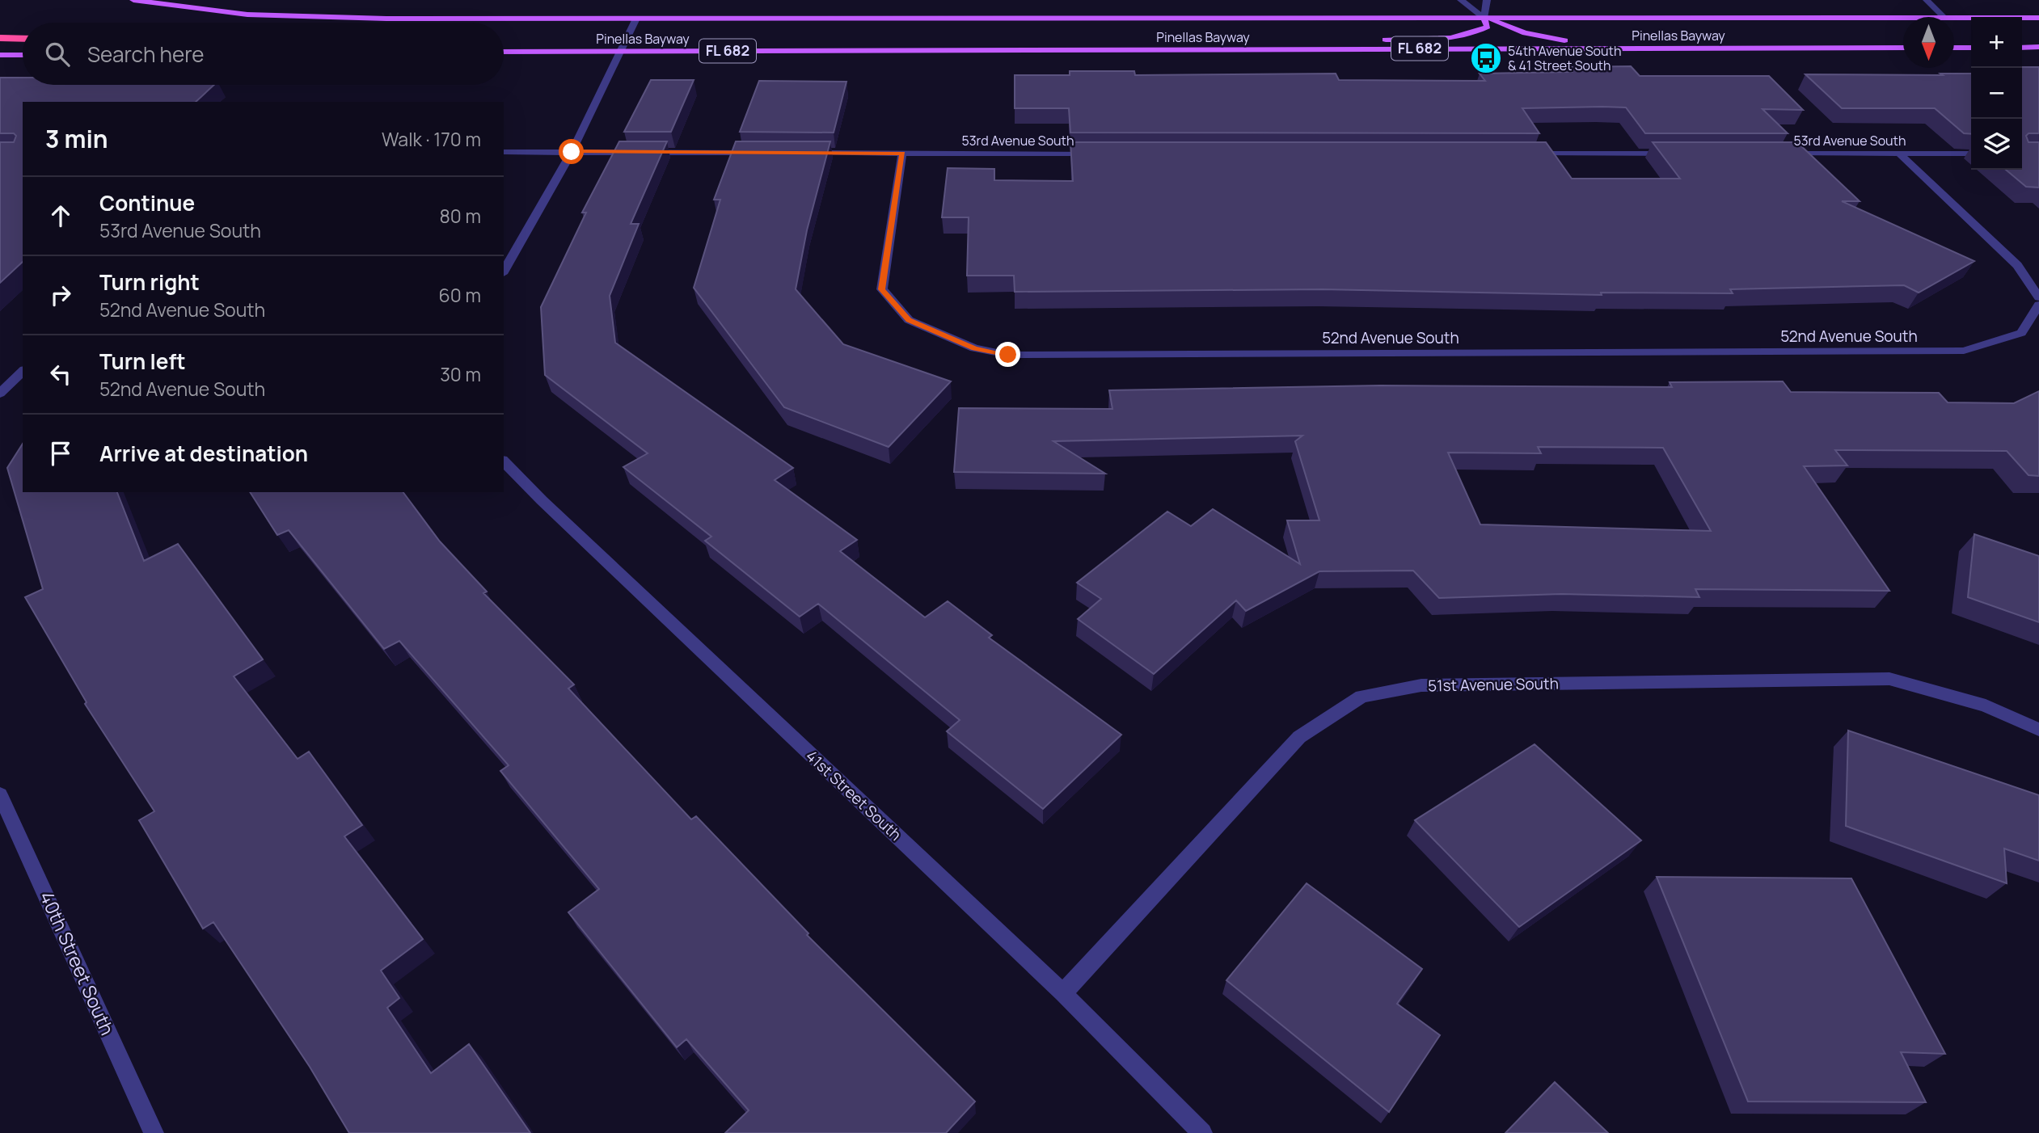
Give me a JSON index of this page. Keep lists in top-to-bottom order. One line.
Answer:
{"streets":{"main road":["Pinellas Bayway","FL 682"],"street":["53rd Avenue South","52nd Avenue South","51st Avenue South","41st Street South","40th Street South"]},"crossings":[["53rd Avenue South","52nd Avenue South"],["51st Avenue South","41st Street South"]],"places":{"bus stop":["54th Avenue South & 41 Street South"]},"north":"bottom","page":{"map_buttons":["+","−"],"search":"Search here","heading":["3 min","Walk · 170 m"],"list":[["Continue","53rd Avenue South","80 m"],["Turn right","52nd Avenue South","60 m"],["Turn left","52nd Avenue South","30 m"],"Arrive at destination"]}}
